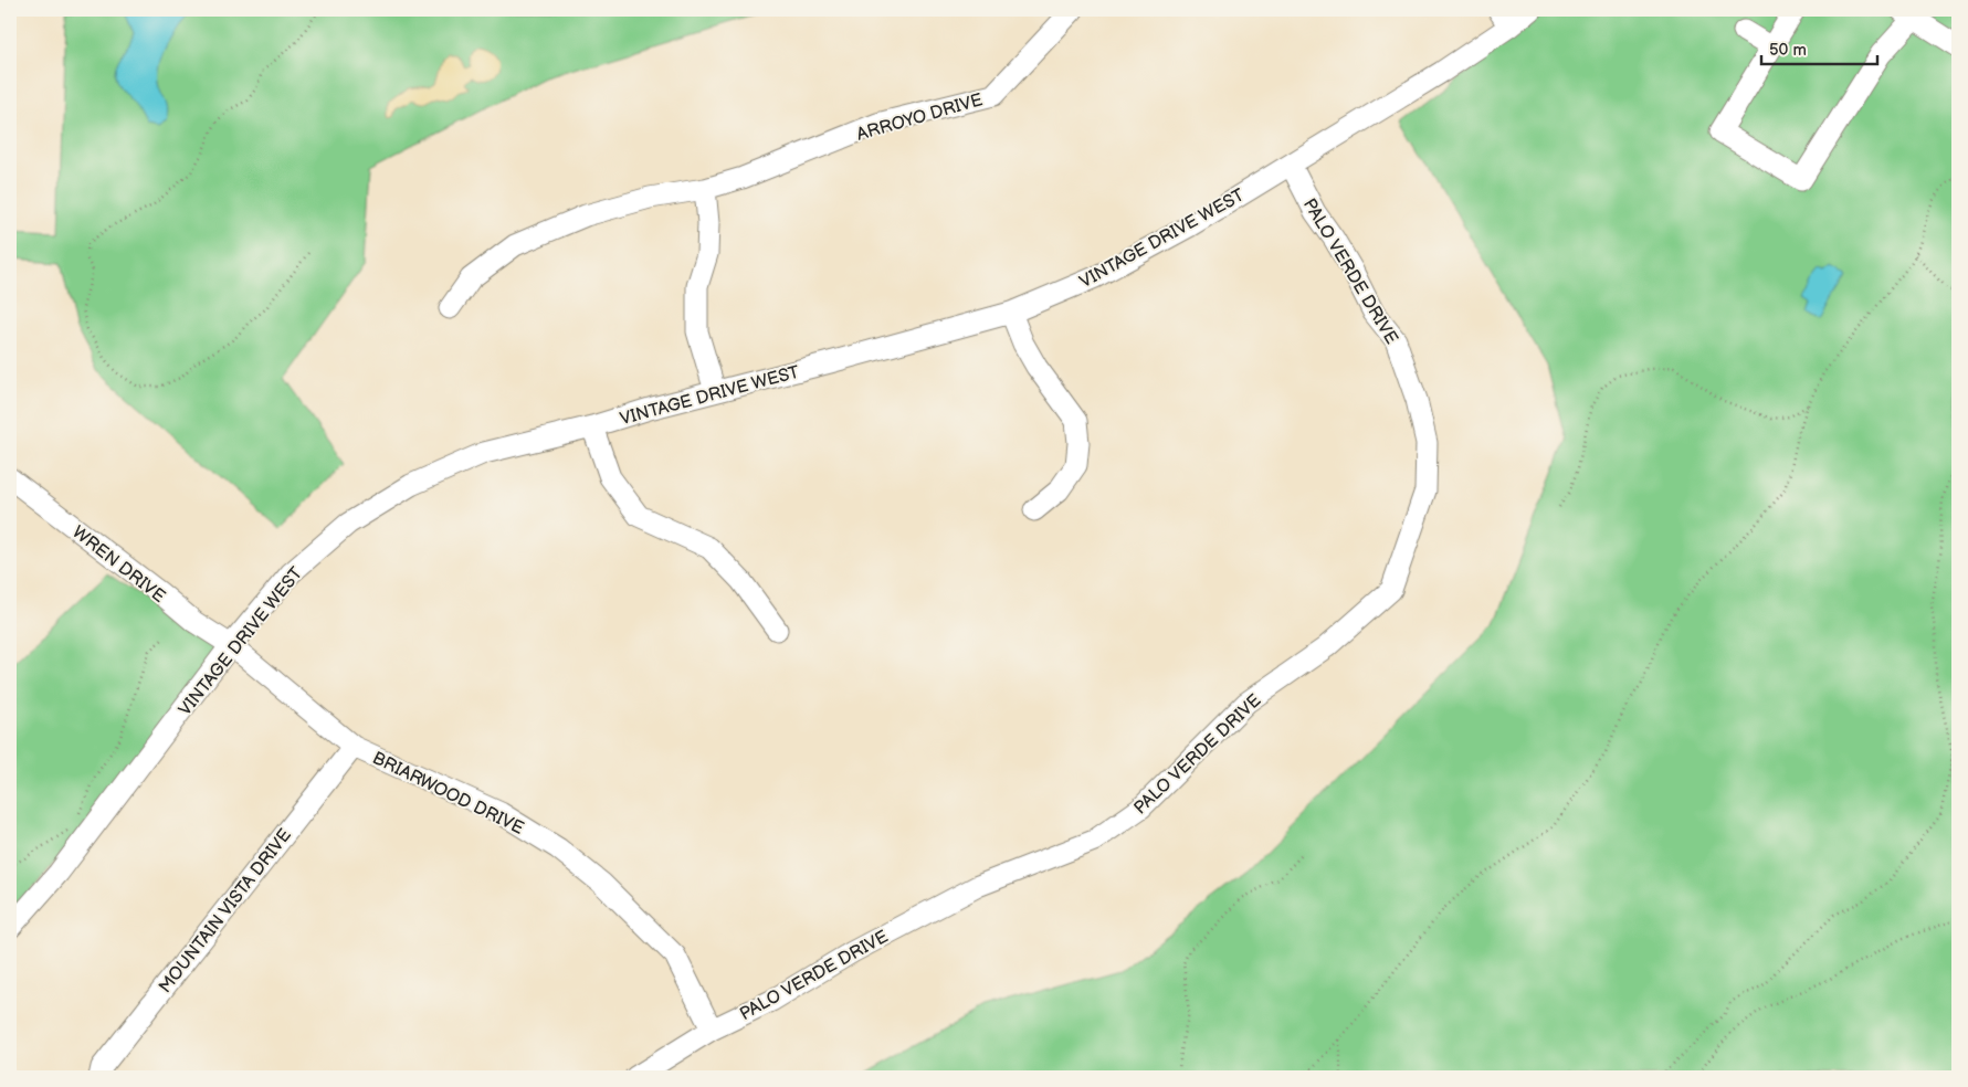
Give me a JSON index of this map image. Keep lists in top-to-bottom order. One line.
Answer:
{"streets":{"street":["ARROYO DRIVE","VINTAGE DRIVE WEST","PALO VERDE DRIVE","WREN DRIVE","BRIARWOOD DRIVE","MOUNTAIN VISTA DRIVE"]},"crossings":[["VINTAGE DRIVE WEST","PALO VERDE DRIVE"],["VINTAGE DRIVE WEST","WREN DRIVE"],["VINTAGE DRIVE WEST","BRIARWOOD DRIVE"],["PALO VERDE DRIVE","BRIARWOOD DRIVE"],["WREN DRIVE","BRIARWOOD DRIVE"],["BRIARWOOD DRIVE","MOUNTAIN VISTA DRIVE"]],"scale_bar":"50 m"}
